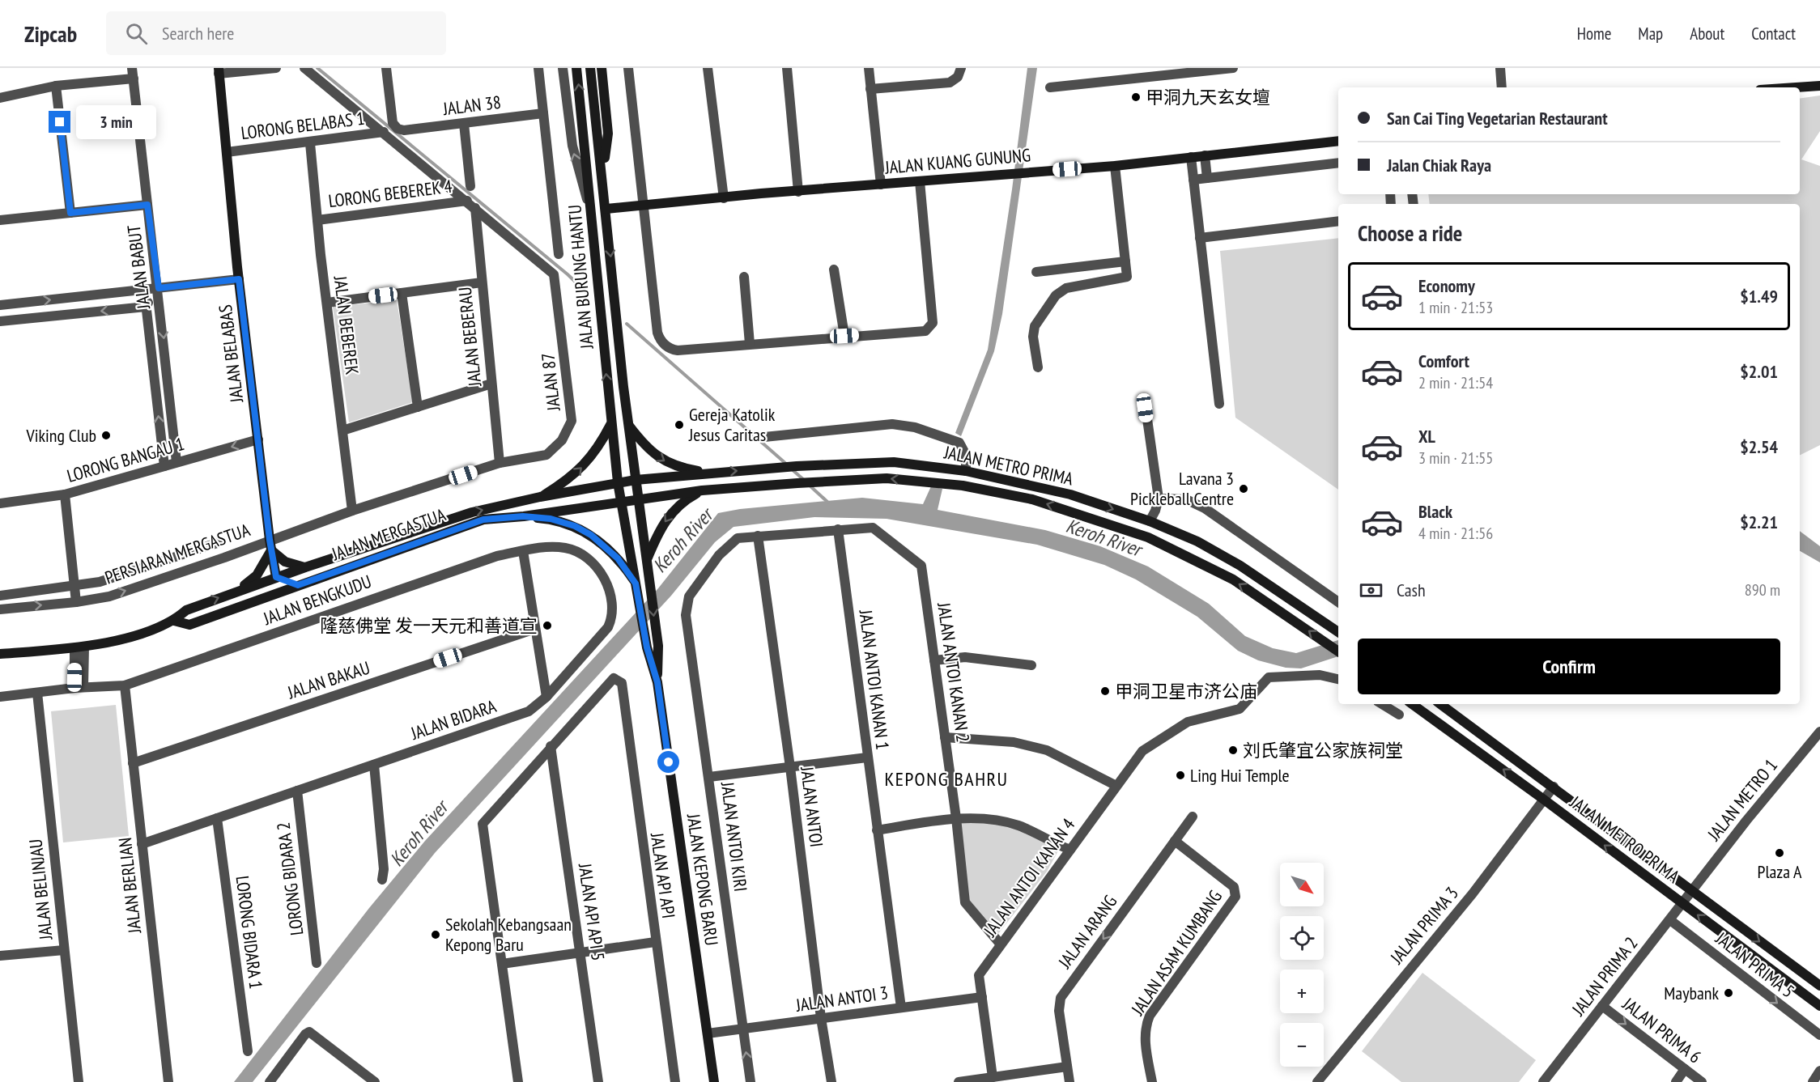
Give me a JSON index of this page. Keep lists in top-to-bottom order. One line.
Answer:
{"streets":{"main road":["JALAN KUANG GUNUNG","JALAN BURUNG HANTU","JALAN BELABAS","JALAN METRO PRIMA","JALAN MERGASTUA","JALAN KEPONG BARU"],"street":["JALAN 38","LORONG BELABAS 1","LORONG BEBEREK 4","JALAN BABUT","JALAN BEBEREK","JALAN BEBERAU","JALAN 87","LORONG BANGAU 1","PERSIARAN MERGASTUA","JALAN BENGKUDU","JALAN ANTOI KANAN 2","JALAN BAKAU","JALAN ANTOI KANAN 1","JALAN BIDARA","JALAN METRO 1","JALAN ANTOI","JALAN ANTOI KIRI","JALAN API API","JALAN ANTOI KANAN 4","LORONG BIDARA 2","JALAN BERLIAN","JALAN BELINJAU","JALAN API API 5","JALAN PRIMA 3","JALAN ARANG","LORONG BIDARA 1","JALAN ASAM KUMBANG","JALAN PRIMA 5","JALAN PRIMA 2","JALAN ANTOI 3","JALAN PRIMA 6"]},"crossings":[["LORONG BELABAS 1","JALAN BEBEREK"],["LORONG BELABAS 1","JALAN BELABAS"],["LORONG BELABAS 1","JALAN 87"],["JALAN KUANG GUNUNG","JALAN BURUNG HANTU"],["LORONG BEBEREK 4","JALAN BEBEREK"],["LORONG BEBEREK 4","JALAN 87"],["JALAN BABUT","LORONG BANGAU 1"],["JALAN BURUNG HANTU","JALAN METRO PRIMA"],["JALAN BURUNG HANTU","JALAN MERGASTUA"],["JALAN BURUNG HANTU","JALAN KEPONG BARU"],["JALAN BEBEREK","PERSIARAN MERGASTUA"],["JALAN BEBERAU","JALAN 87"],["JALAN BEBERAU","PERSIARAN MERGASTUA"],["JALAN BELABAS","LORONG BANGAU 1"],["JALAN BELABAS","JALAN MERGASTUA"],["JALAN BELABAS","PERSIARAN MERGASTUA"],["JALAN 87","PERSIARAN MERGASTUA"],["JALAN METRO PRIMA","JALAN MERGASTUA"],["JALAN METRO PRIMA","JALAN METRO 1"],["JALAN METRO PRIMA","JALAN KEPONG BARU"],["JALAN METRO PRIMA","JALAN PRIMA 3"],["JALAN METRO PRIMA","JALAN PRIMA 2"],["JALAN MERGASTUA","JALAN KEPONG BARU"],["JALAN BENGKUDU","JALAN BIDARA"],["JALAN BENGKUDU","JALAN BERLIAN"],["JALAN BENGKUDU","JALAN BELINJAU"],["JALAN ANTOI KANAN 2","JALAN ANTOI KANAN 1"],["JALAN ANTOI KANAN 2","JALAN ANTOI KANAN 4"],["JALAN BAKAU","JALAN BERLIAN"],["JALAN ANTOI KANAN 1","JALAN ANTOI 3"],["JALAN BIDARA","LORONG BIDARA 2"],["JALAN BIDARA","JALAN BERLIAN"],["JALAN BIDARA","LORONG BIDARA 1"],["JALAN METRO 1","JALAN PRIMA 2"],["JALAN ANTOI","JALAN ANTOI KIRI"],["JALAN ANTOI","JALAN ANTOI 3"],["JALAN ANTOI KIRI","JALAN ANTOI 3"],["JALAN API API","JALAN API API 5"],["JALAN ANTOI KANAN 4","JALAN ANTOI 3"],["JALAN KEPONG BARU","JALAN ANTOI 3"],["JALAN ARANG","JALAN ASAM KUMBANG"],["JALAN PRIMA 5","JALAN PRIMA 2"],["JALAN PRIMA 2","JALAN PRIMA 6"]],"one_way":["JALAN ARANG","JALAN PRIMA 5","JALAN PRIMA 6"],"districts":["KEPONG BAHRU"],"water":["Keroh River"],"places":["甲洞九天玄女壇","Gereja Katolik Jesus Caritas","Viking Club","Lavana 3 Pickleball Centre","隆慈佛堂 发一天元和善道宣","甲洞卫星市济公庙","刘氏肇宜公家族祠堂","Ling Hui Temple","Plaza A","Sekolah Kebangsaan Kepong Baru","Maybank"],"north":"bottom right","page":{"header":"Zipcab","search":"Search here","nav":["Home","Map","About","Contact"],"banner":["San Cai Ting Vegetarian Restaurant","Jalan Chiak Raya"],"bubble":"3 min","heading":"Choose a ride","list":[{"name":"Economy","note":"1 min · 21:53","value":"$1.49"},{"name":"Comfort","note":"2 min · 21:54","value":"$2.01"},{"name":"XL","note":"3 min · 21:55","value":"$2.54"},{"name":"Black","note":"4 min · 21:56","value":"$2.21"}],"pay":["Cash","890 m"],"buttons":"Confirm","map_buttons":["+","−"]}}
